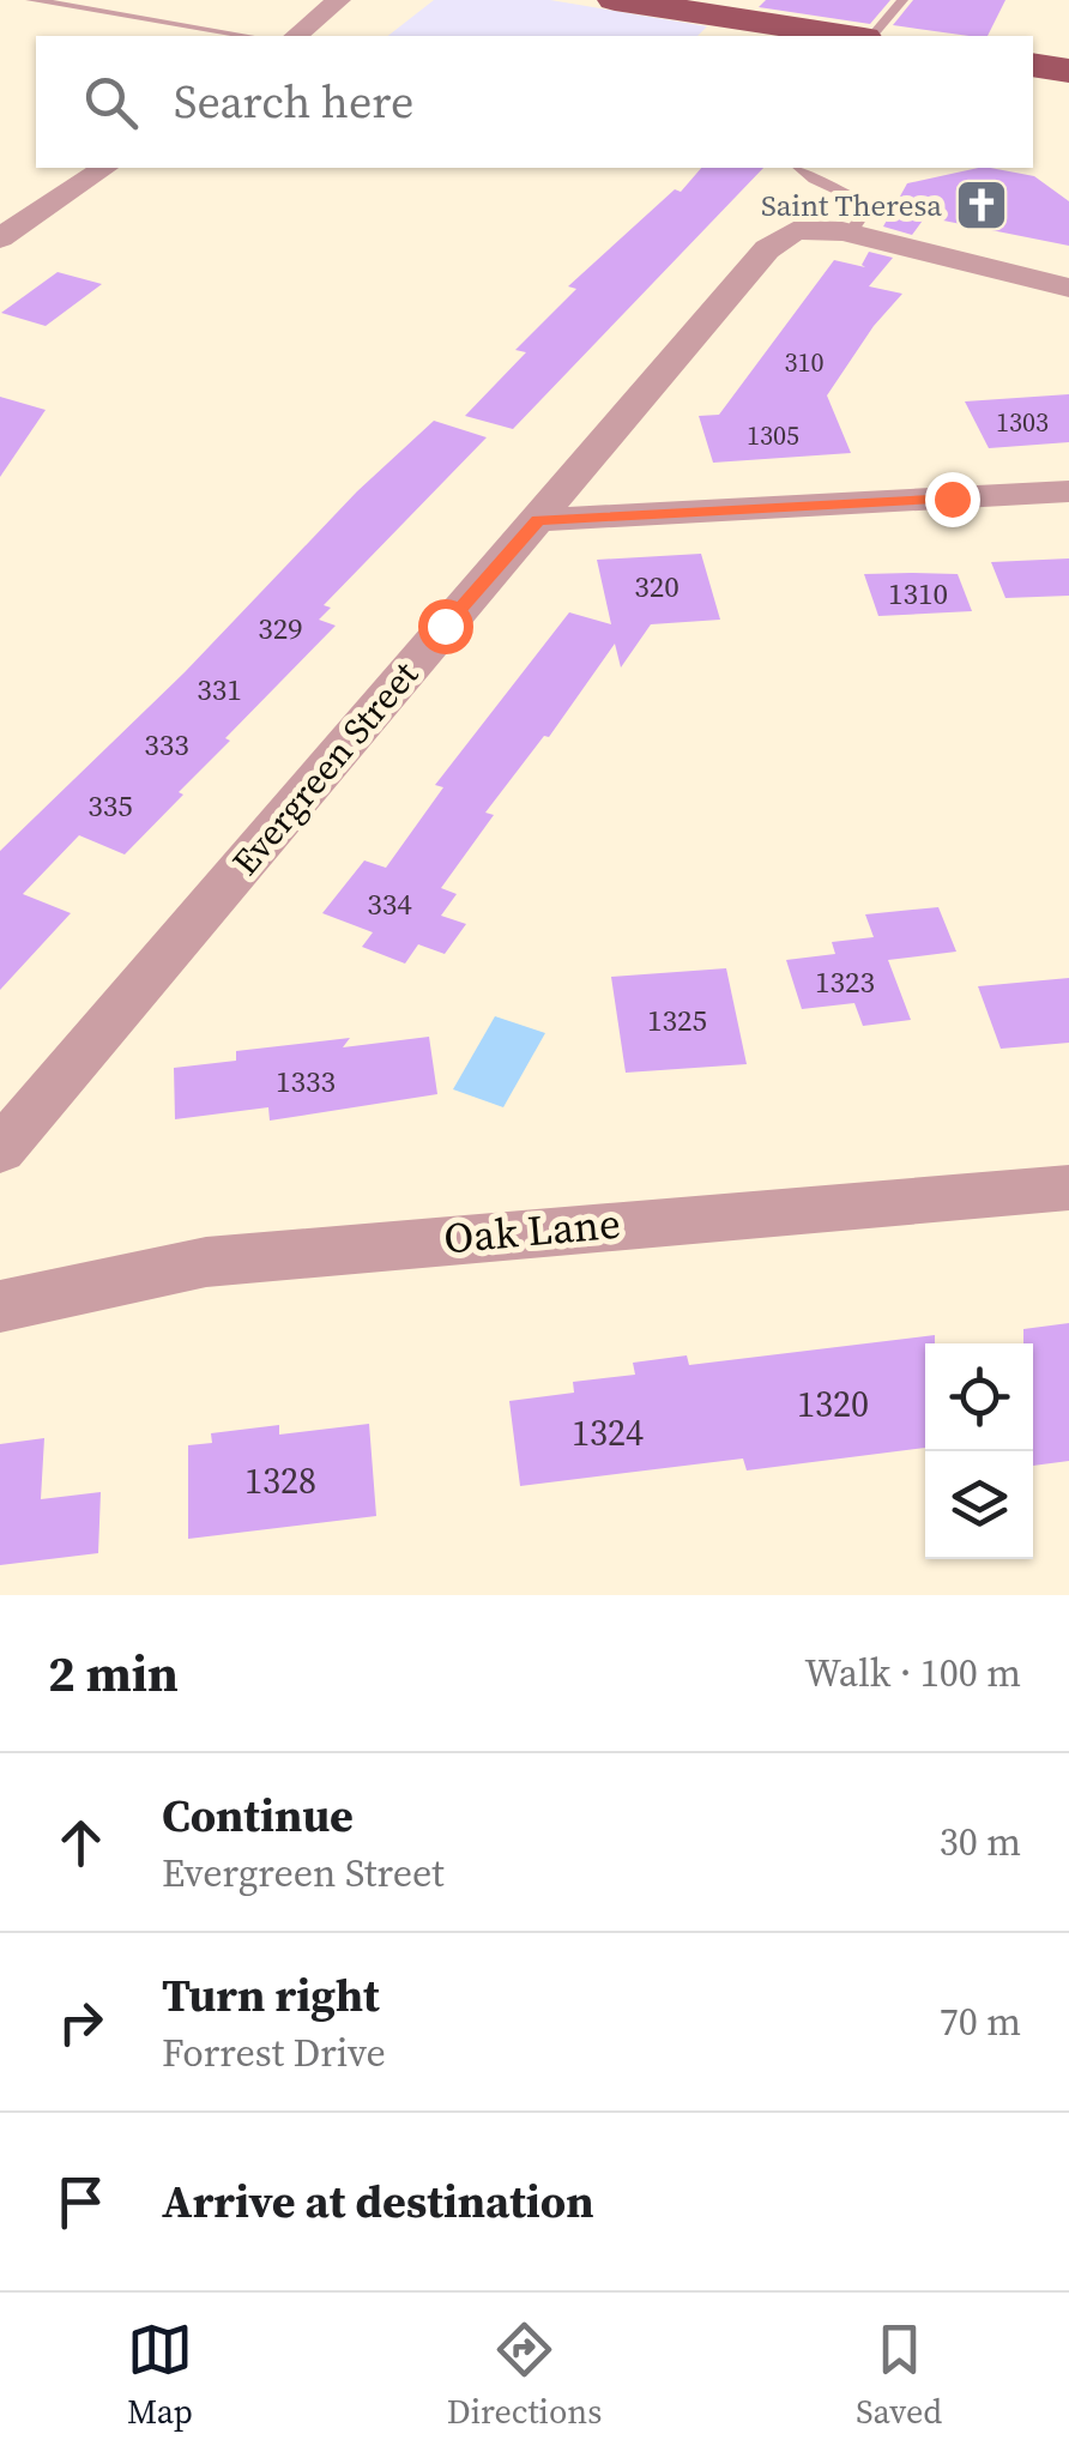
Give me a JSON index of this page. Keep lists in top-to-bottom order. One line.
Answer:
{"streets":{"street":["Evergreen Street","Oak Lane"]},"places":{"church":["Saint Theresa"]},"house_numbers":["310","1303","1305","320","1310","329","331","333","335","334","1323","1325","1333","1320","1324","1328"],"page":{"search":"Search here","heading":["2 min","Walk · 100 m"],"list":[["Continue","Evergreen Street","30 m"],["Turn right","Forrest Drive","70 m"],"Arrive at destination"],"nav":["Map","Directions","Saved"]}}
